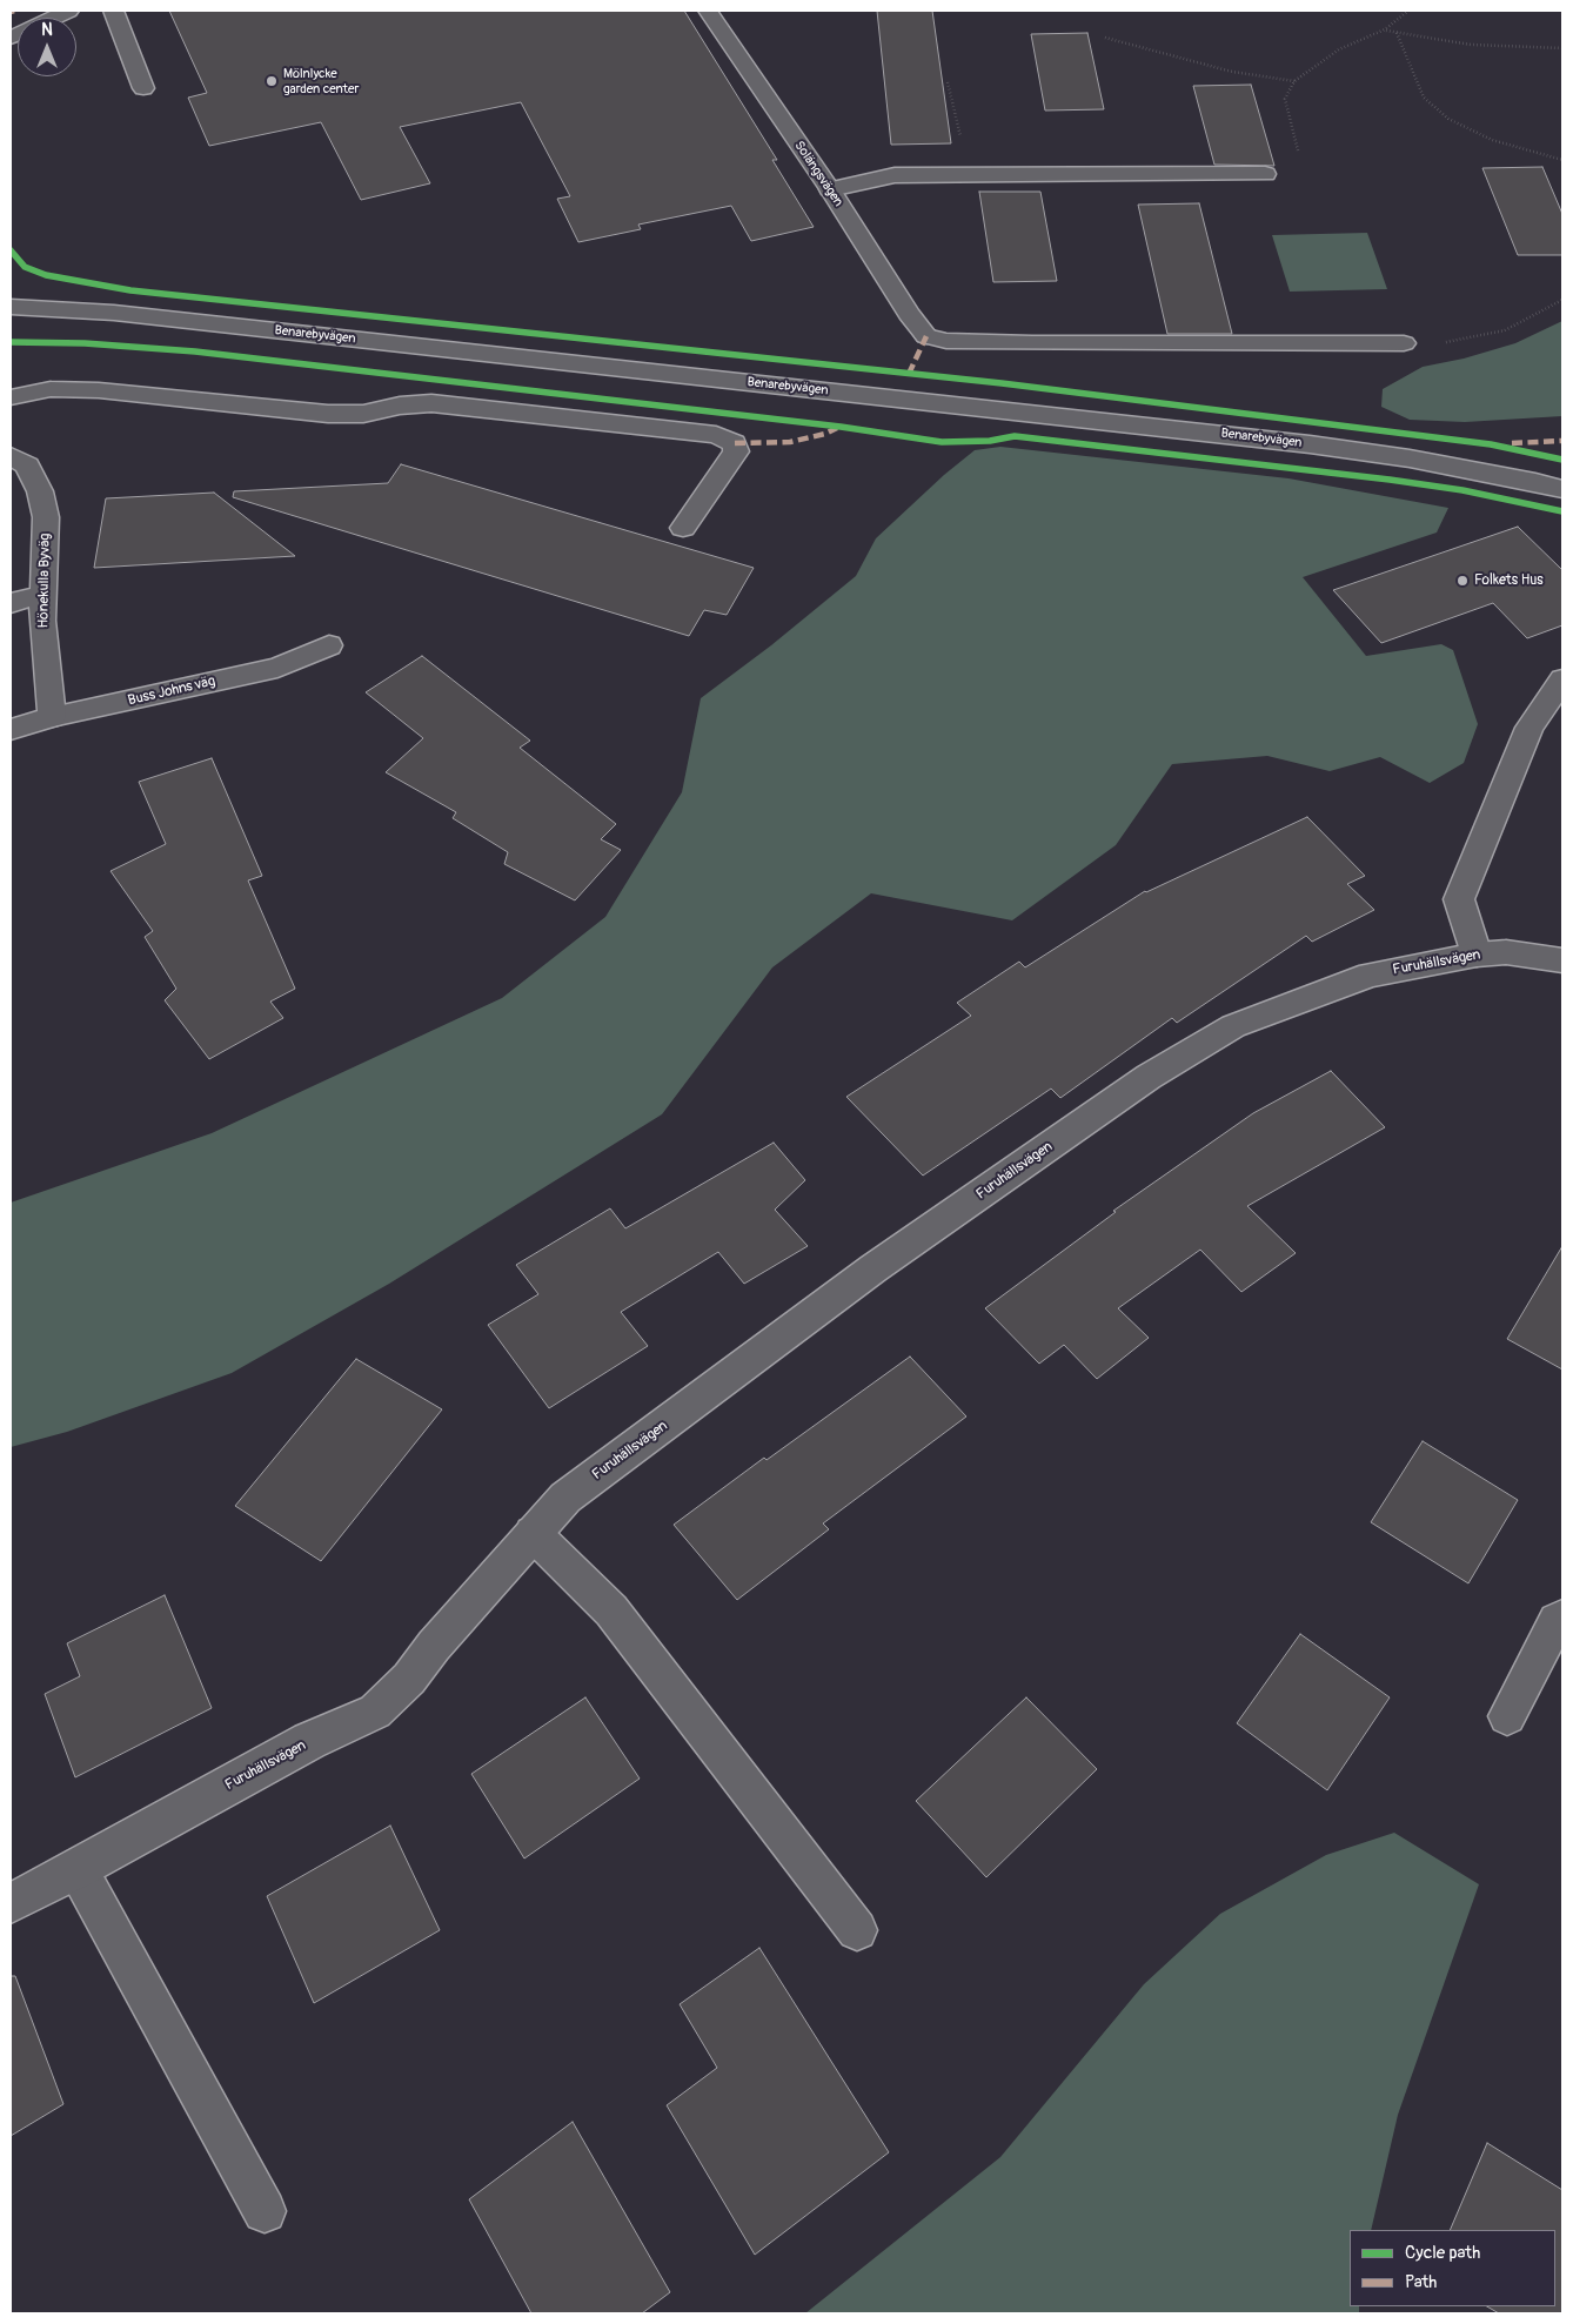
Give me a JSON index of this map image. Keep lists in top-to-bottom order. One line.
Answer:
{"streets":{"street":["Solängsvägen","Benarebyvägen","Hönekulla Byväg","Buss Johns väg","Furuhällsvägen"]},"crossings":[["Hönekulla Byväg","Buss Johns väg"]],"places":["Mölnlycke garden center","Folkets Hus"],"legend":["Cycle path","Path"],"north":"top"}
